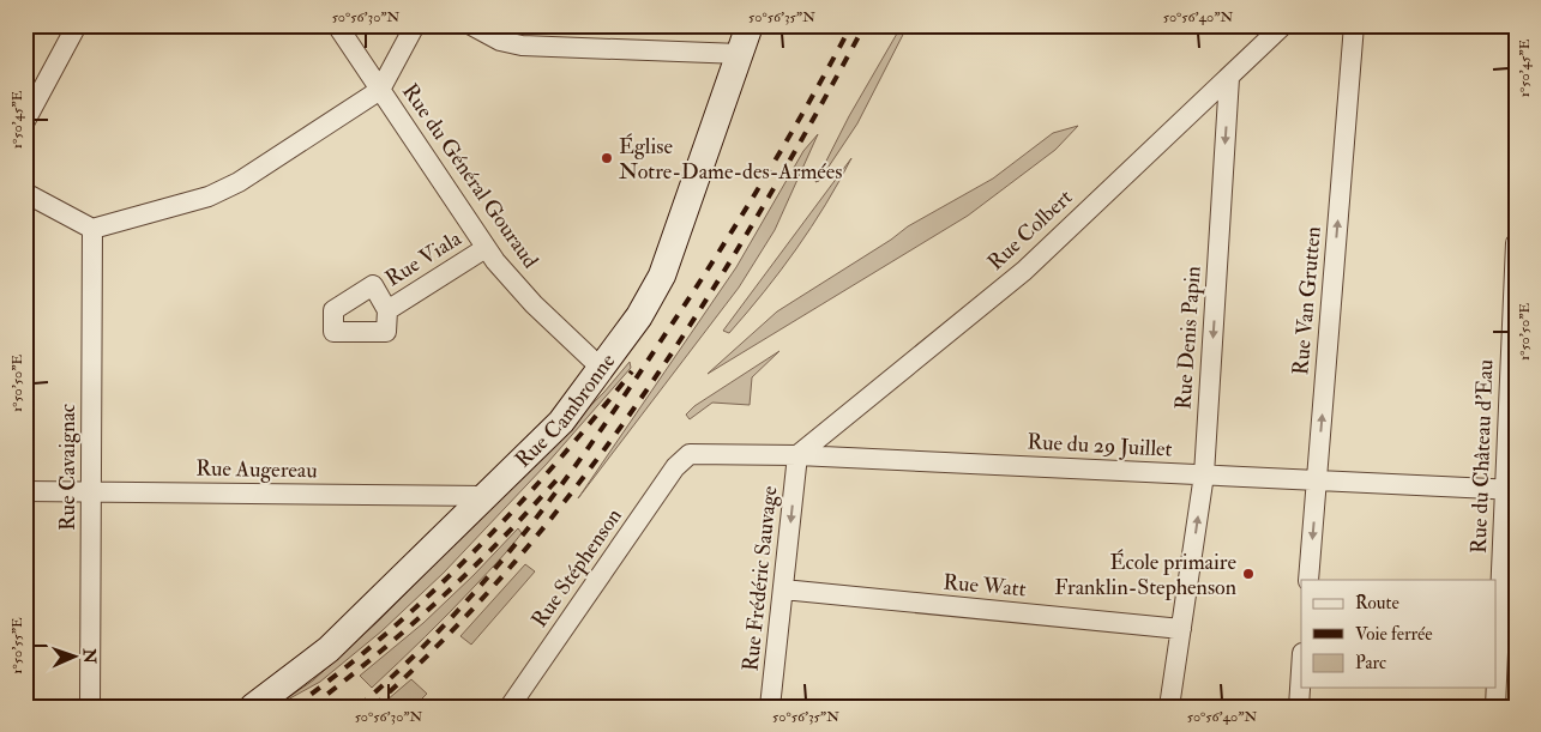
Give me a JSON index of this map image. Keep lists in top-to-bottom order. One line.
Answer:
{"streets":{"street":["Rue du Général Gouraud","Rue Colbert","Rue Viala","Rue Van Grutten","Rue Denis Papin","Rue Cambronne","Rue du 29 Juillet","Rue du Château d'Eau","Rue Cavaignac","Rue Augereau","Rue Stéphenson","Rue Frédéric Sauvage","Rue Watt"]},"crossings":[["Rue du Général Gouraud","Rue Viala"],["Rue du Général Gouraud","Rue Cambronne"],["Rue Colbert","Rue Denis Papin"],["Rue Colbert","Rue du 29 Juillet"],["Rue Colbert","Rue Frédéric Sauvage"],["Rue Van Grutten","Rue du 29 Juillet"],["Rue Denis Papin","Rue du 29 Juillet"],["Rue Denis Papin","Rue Watt"],["Rue Cambronne","Rue Augereau"],["Rue du 29 Juillet","Rue du Château d'Eau"],["Rue du 29 Juillet","Rue Stéphenson"],["Rue du 29 Juillet","Rue Frédéric Sauvage"],["Rue Cavaignac","Rue Augereau"],["Rue Frédéric Sauvage","Rue Watt"]],"one_way":["Rue Frédéric Sauvage"],"places":["Église Notre-Dame-des-Armées","École primaire Franklin-Stephenson"],"legend":["Route","Voie ferrée","Parc"],"north":"right","coordinates":["50°56'30\"N","50°56'35\"N","50°56'40\"N","1°50'45\"E","1°50'50\"E","1°50'55\"E"]}
